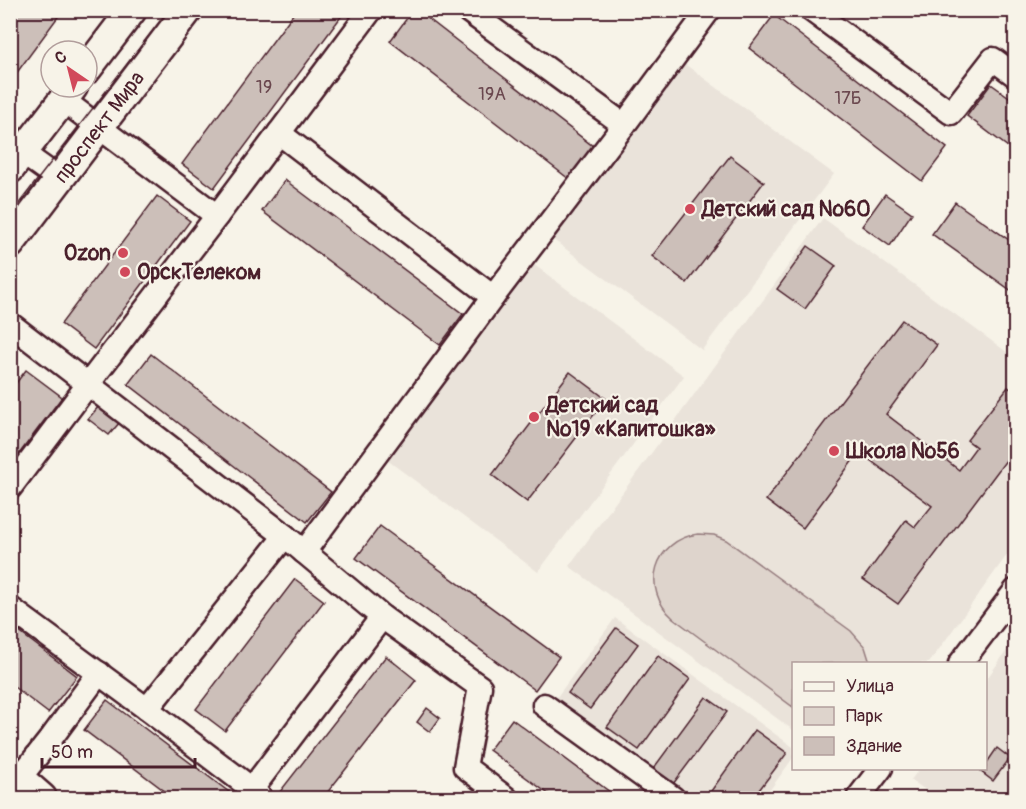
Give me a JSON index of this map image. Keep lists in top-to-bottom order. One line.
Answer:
{"streets":{"main road":["проспект Мира"]},"places":["Детский сад №60","Ozon","ОрскТелеком","Детский сад №19 «Капитошка»","Школа №56"],"house_numbers":["19","19А","17Б"],"legend":["Улица","Парк","Здание"],"scale_bar":"50 m","north":"top left"}
